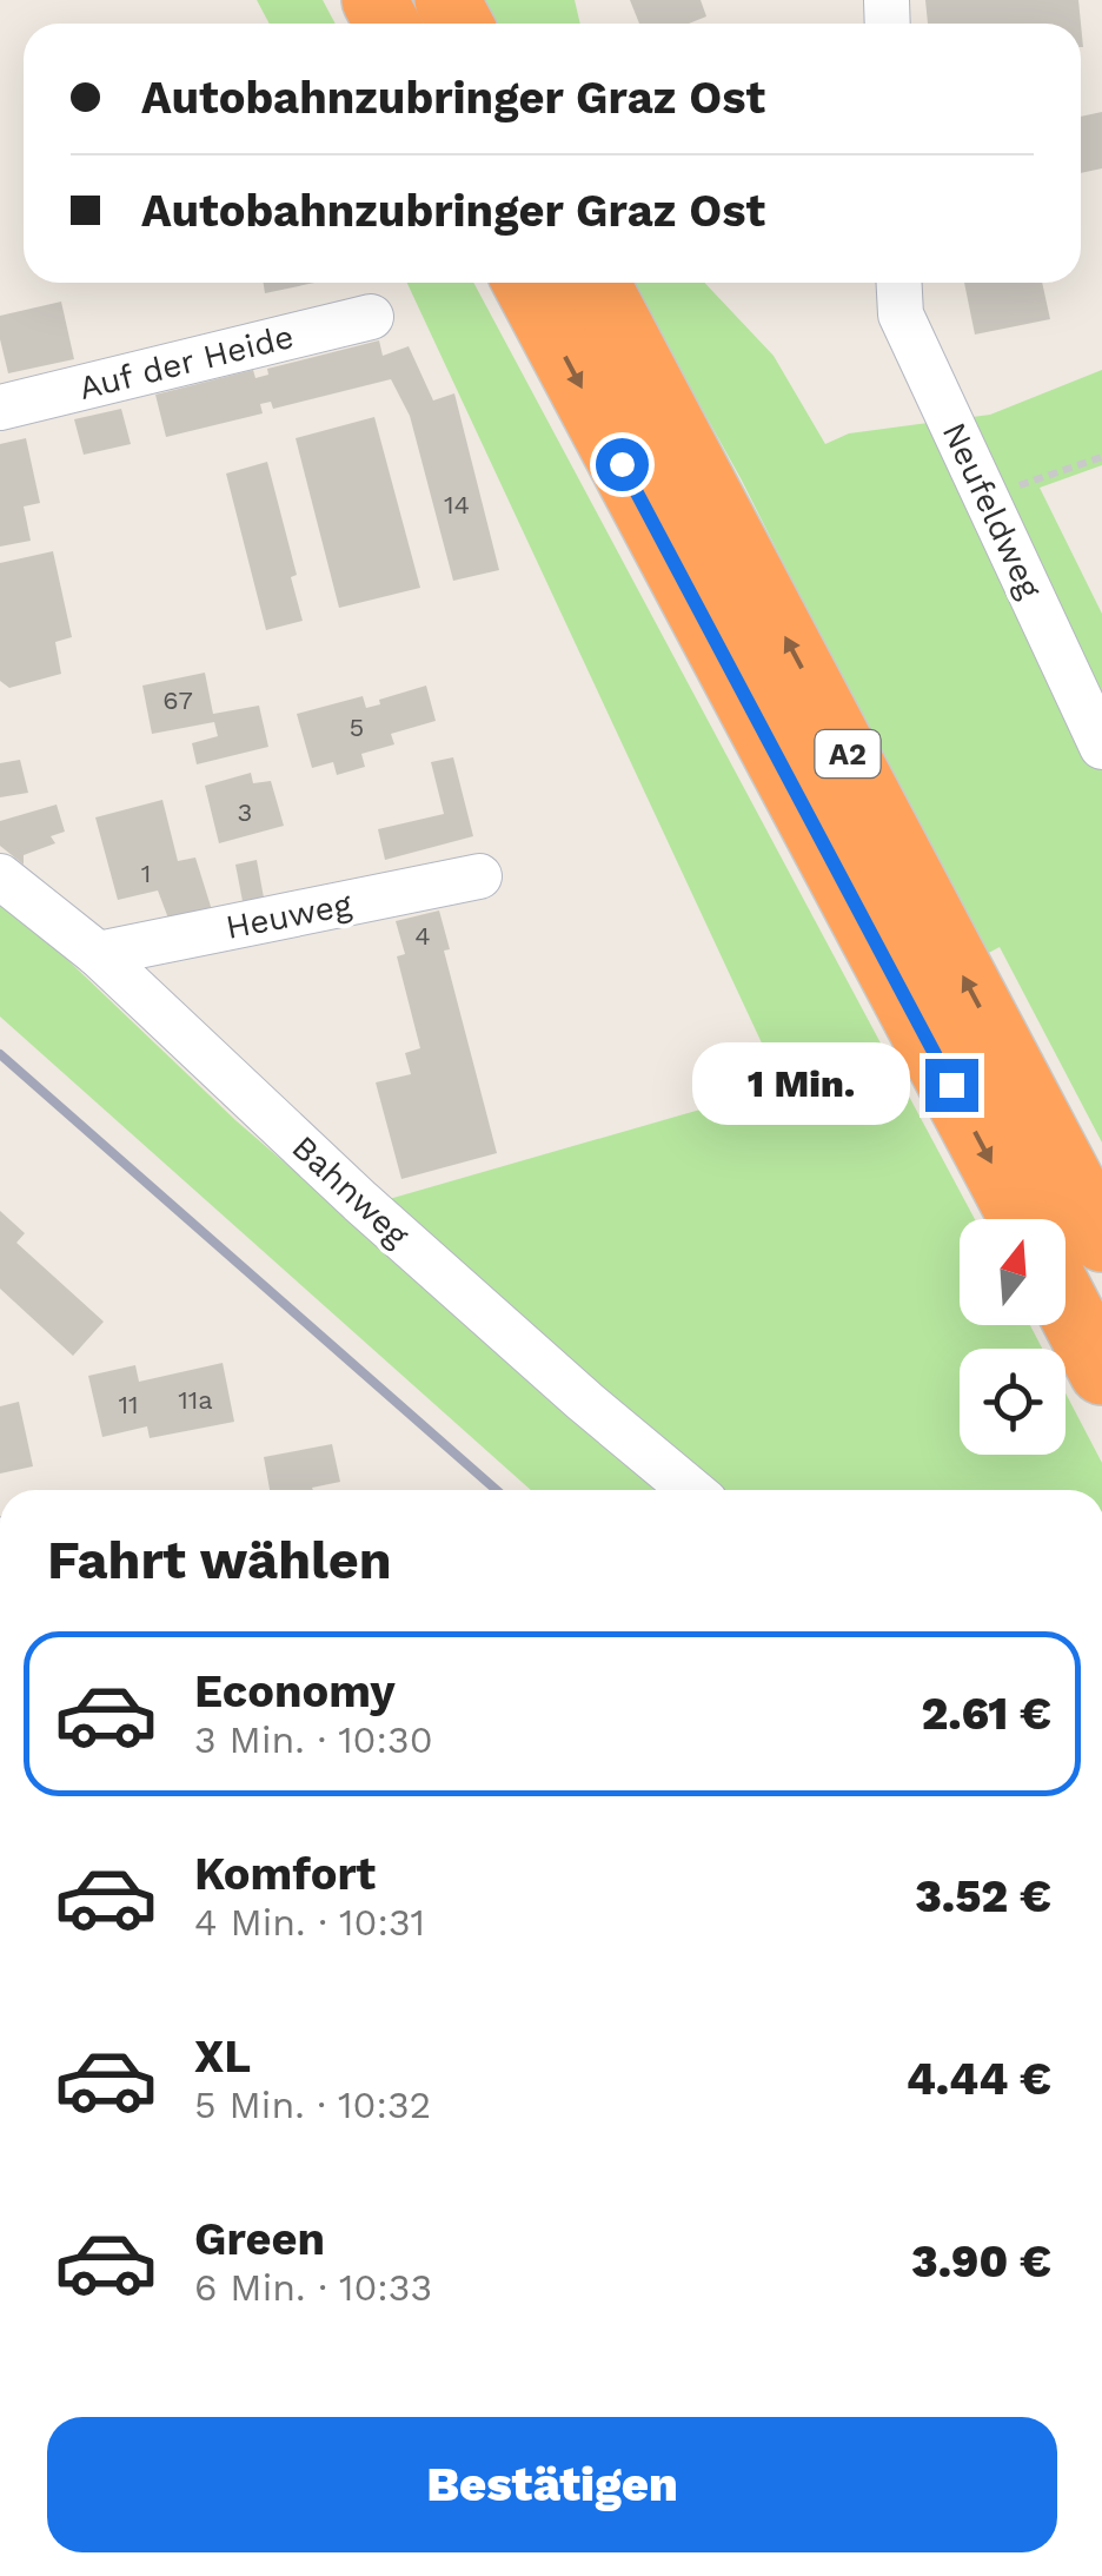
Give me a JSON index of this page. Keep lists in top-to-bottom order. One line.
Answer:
{"streets":{"highway":["A2"],"street":["Auf der Heide","Neufeldweg","Heuweg","Bahnweg"]},"crossings":[["Heuweg","Bahnweg"]],"house_numbers":["14","67","5","3","1","4","11a","11"],"north":"top","page":{"banner":["Autobahnzubringer Graz Ost","Autobahnzubringer Graz Ost"],"bubble":"1 Min.","heading":"Fahrt wählen","list":[{"name":"Economy","note":"3 Min. · 10:30","value":"2.61 €"},{"name":"Komfort","note":"4 Min. · 10:31","value":"3.52 €"},{"name":"XL","note":"5 Min. · 10:32","value":"4.44 €"},{"name":"Green","note":"6 Min. · 10:33","value":"3.90 €"}],"buttons":"Bestätigen"}}
